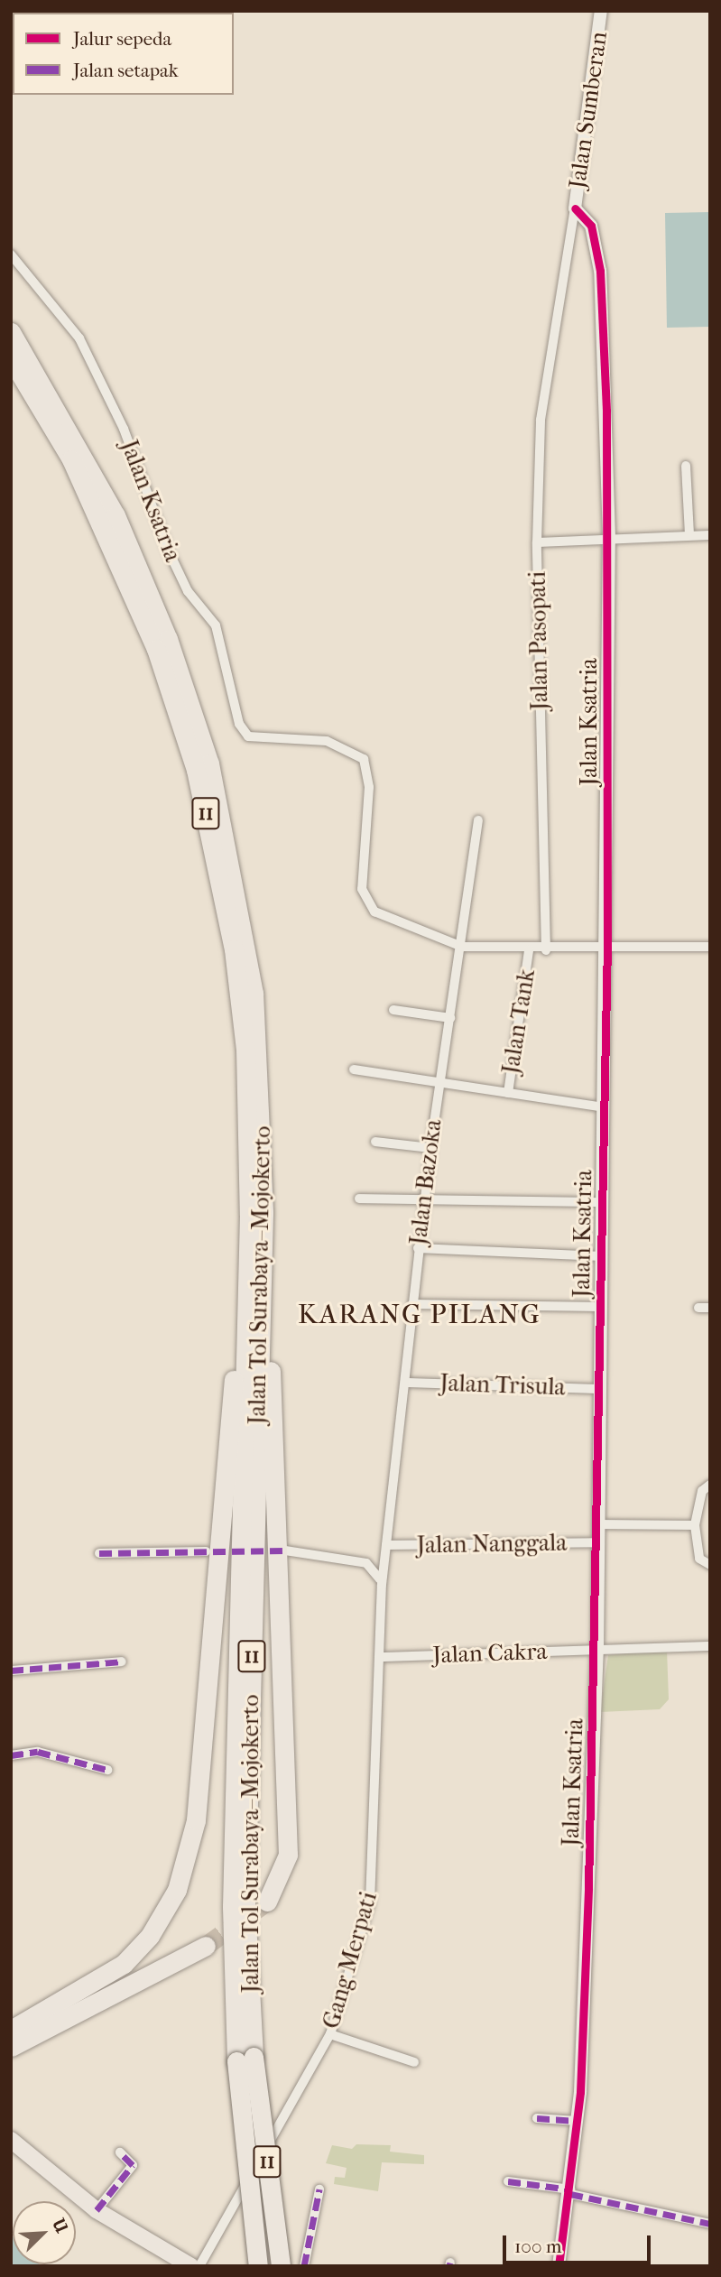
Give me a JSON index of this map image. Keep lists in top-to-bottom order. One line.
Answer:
{"streets":{"highway":["11","Jalan Tol Surabaya–Mojokerto"],"street":["Jalan Sumberan","Jalan Ksatria","Jalan Pasopati","Jalan Tank","Jalan Bazoka","Jalan Trisula","Jalan Nanggala","Jalan Cakra","Gang Merpati"]},"crossings":[["Jalan Sumberan","Jalan Ksatria"],["Jalan Sumberan","Jalan Pasopati"],["Jalan Ksatria","Jalan Pasopati"],["Jalan Ksatria","Jalan Tank"],["Jalan Ksatria","Jalan Bazoka"],["Jalan Ksatria","Jalan Trisula"],["Jalan Ksatria","Jalan Nanggala"],["Jalan Ksatria","Jalan Cakra"],["Jalan Bazoka","Jalan Trisula"],["Jalan Bazoka","Jalan Nanggala"],["Jalan Bazoka","Gang Merpati"],["Jalan Nanggala","Gang Merpati"],["Jalan Cakra","Gang Merpati"]],"districts":["KARANG PILANG"],"legend":["Jalur sepeda","Jalan setapak"],"scale_bar":"100 m","north":"top right"}
